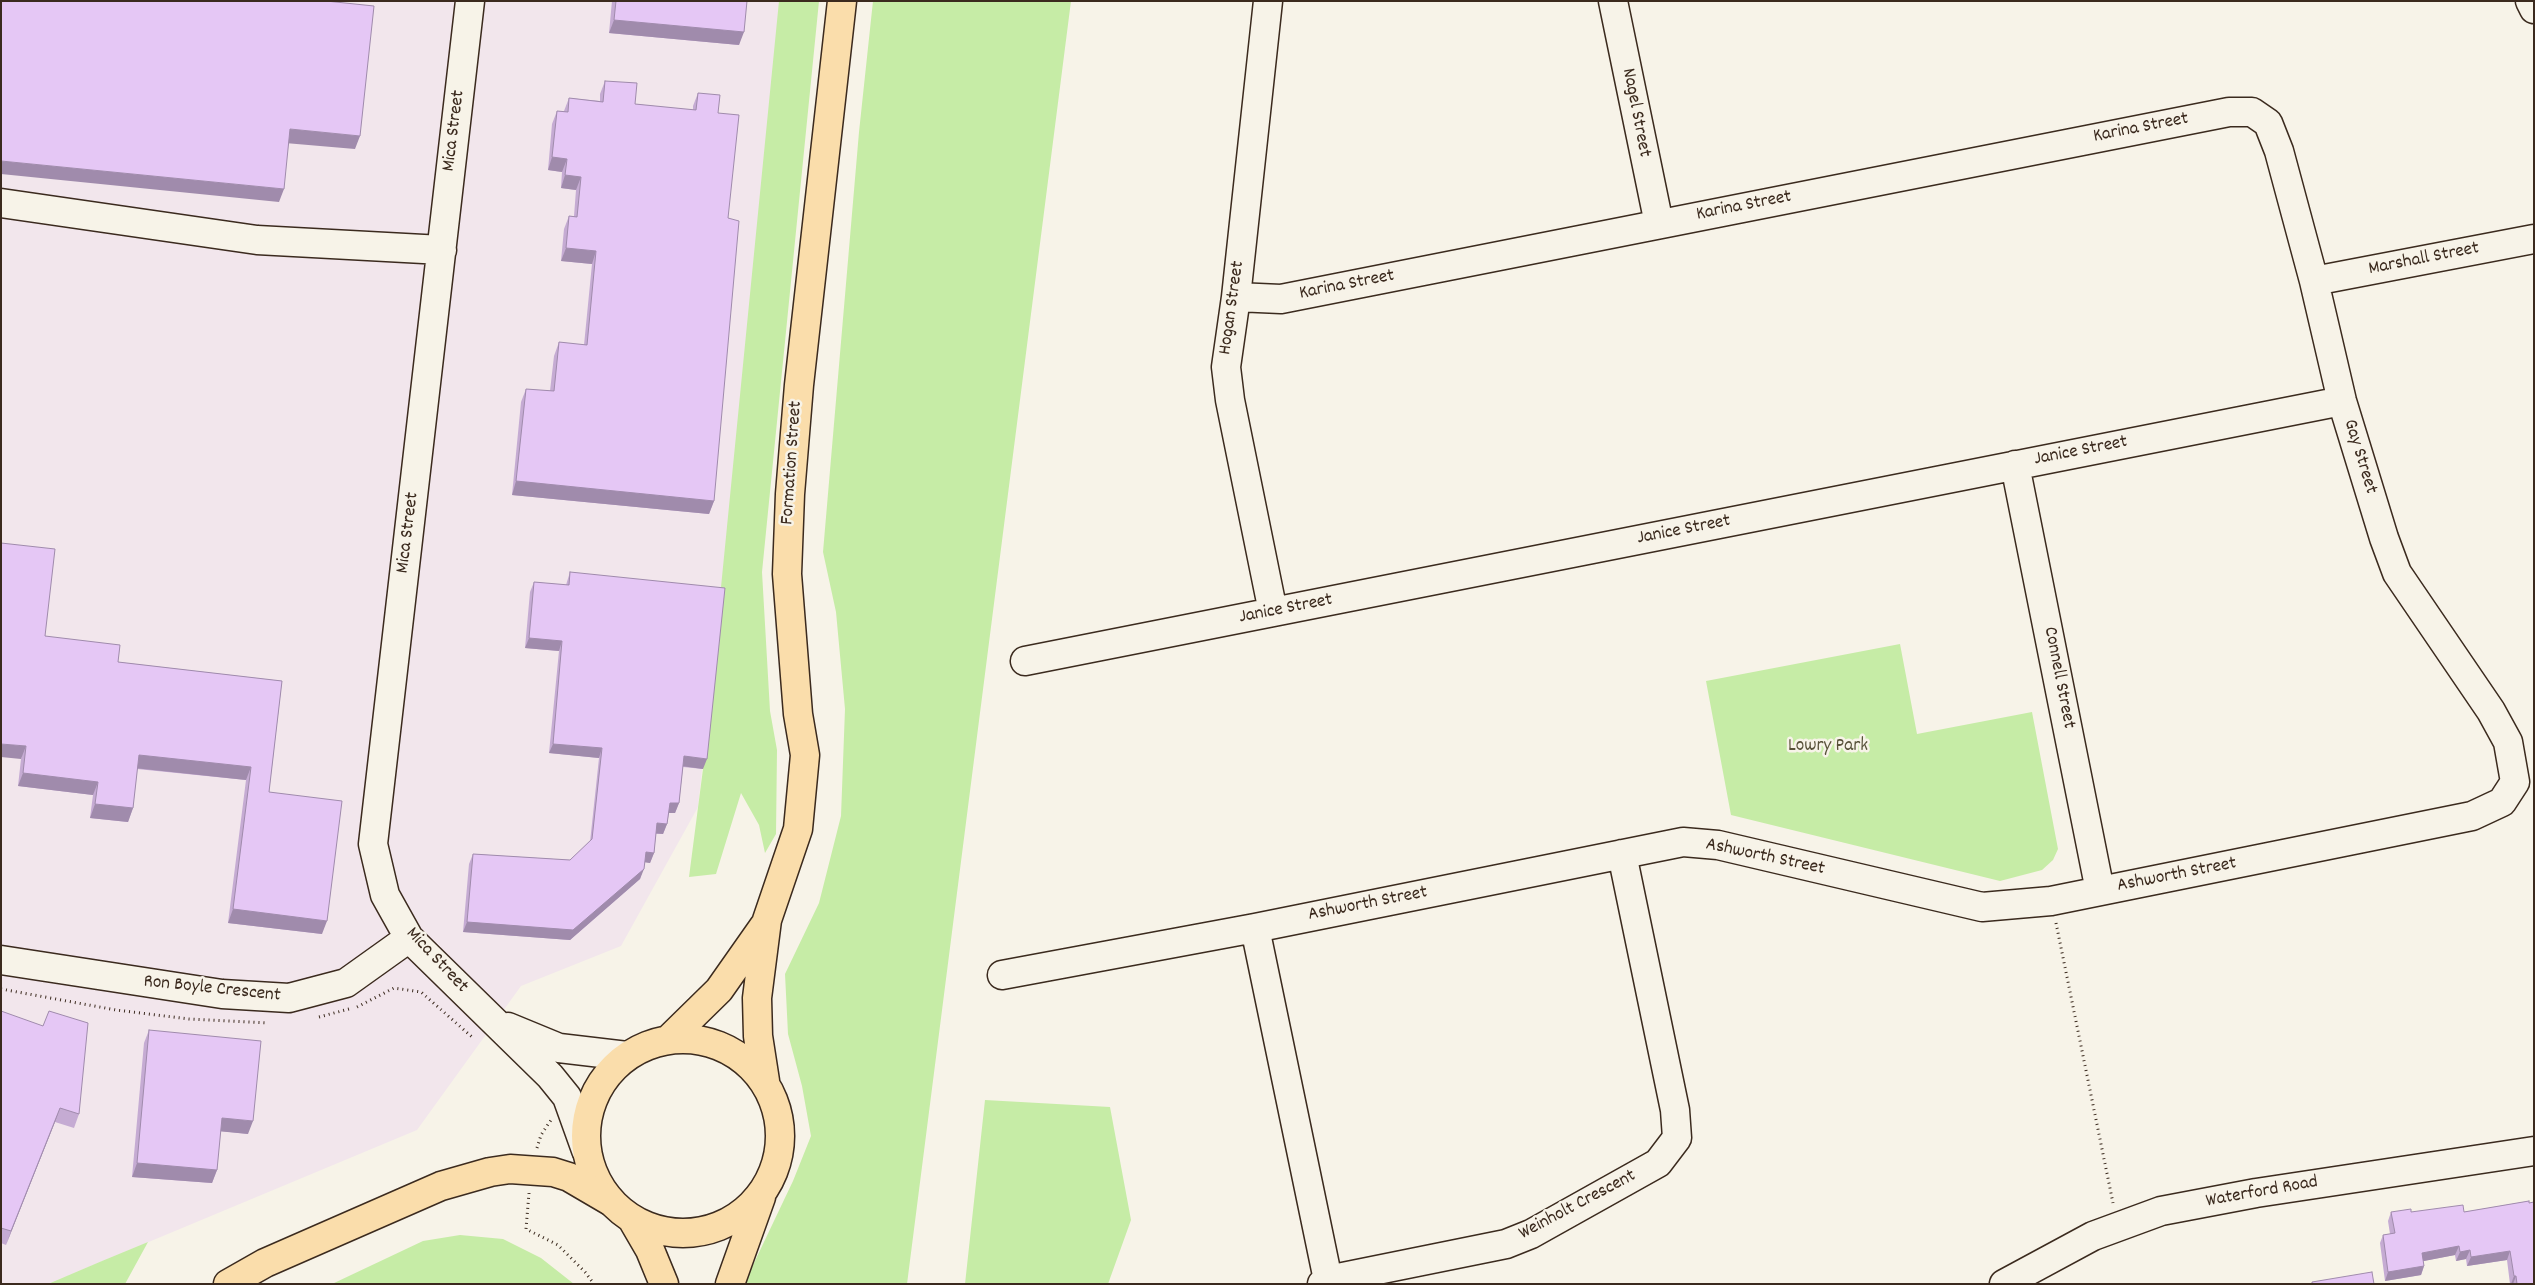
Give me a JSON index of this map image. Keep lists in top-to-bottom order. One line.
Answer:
{"streets":{"main road":["Formation Street"],"street":["Nagel Street","Karina Street","Mica Street","Marshall Street","Hogan Street","Janice Street","Gay Street","Connell Street","Ashworth Street","Ron Boyle Crescent","Waterford Road","Weinholt Crescent"]},"crossings":[["Nagel Street","Karina Street"],["Karina Street","Hogan Street"],["Karina Street","Gay Street"],["Mica Street","Ron Boyle Crescent"],["Marshall Street","Gay Street"],["Hogan Street","Janice Street"],["Janice Street","Gay Street"],["Janice Street","Connell Street"],["Gay Street","Ashworth Street"],["Connell Street","Ashworth Street"],["Ashworth Street","Weinholt Crescent"]],"parks":["Lowry Park"]}
